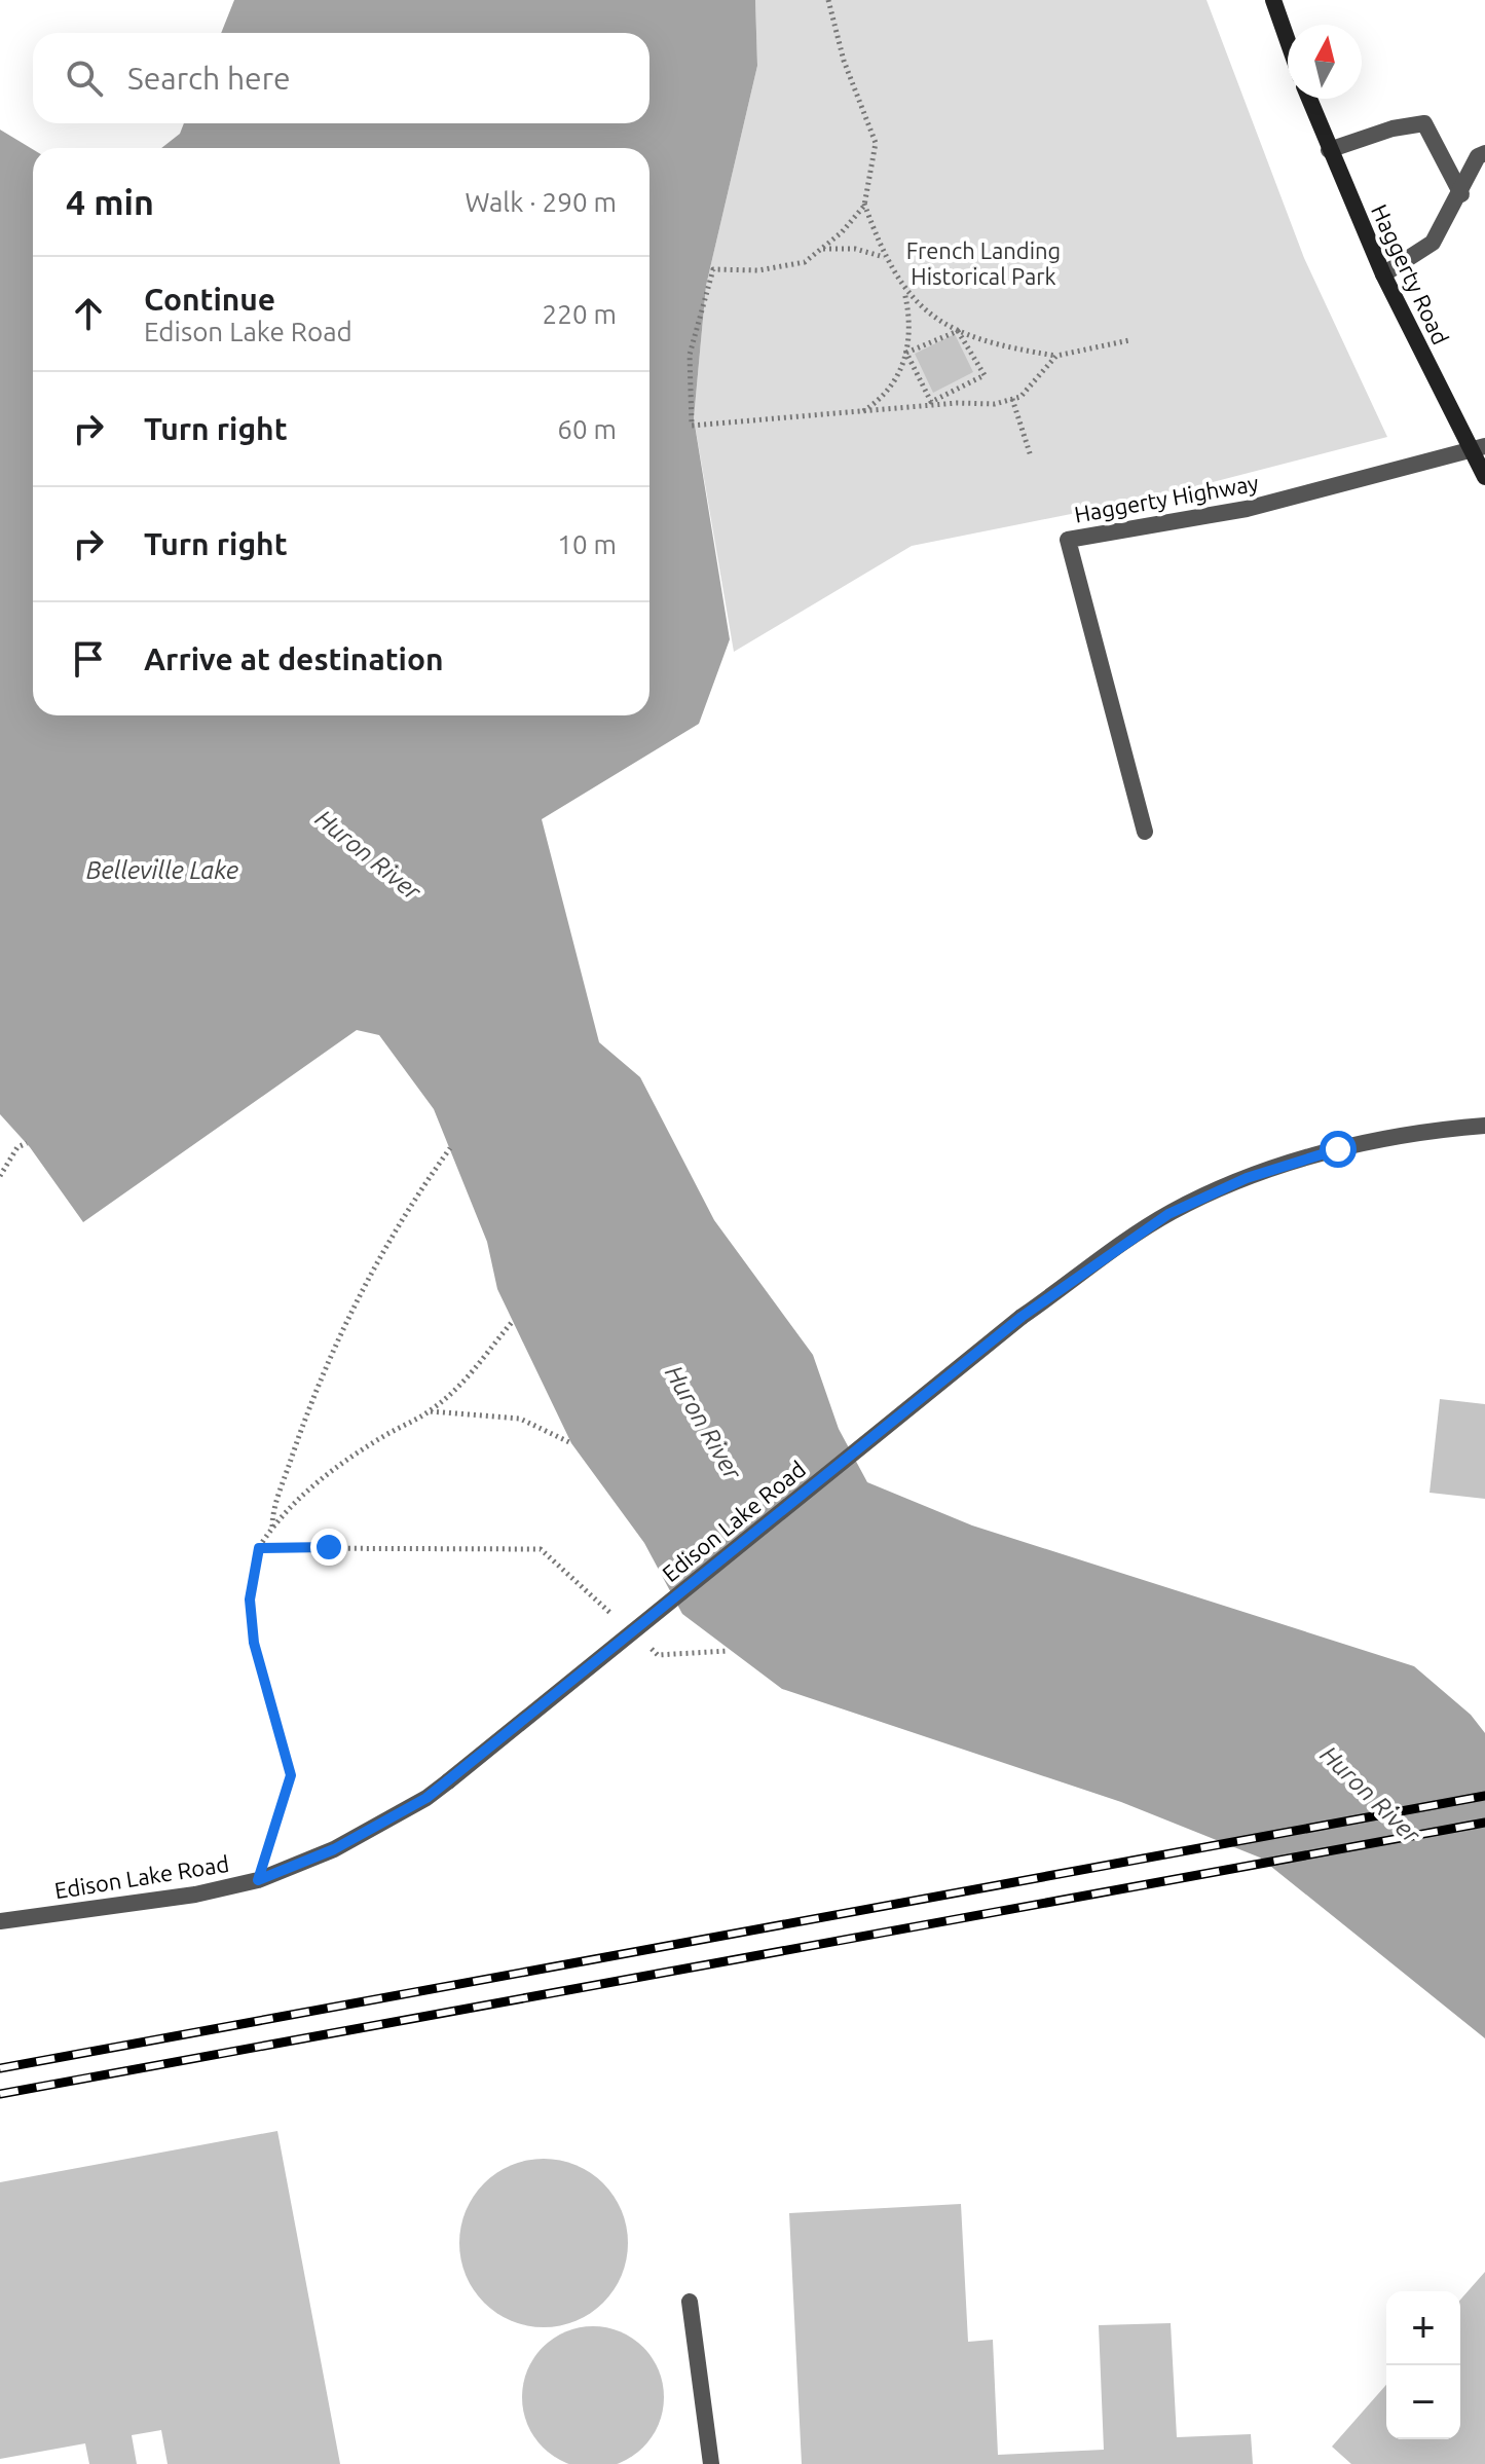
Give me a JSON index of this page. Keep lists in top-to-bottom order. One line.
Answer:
{"streets":{"main road":["Haggerty Road"],"street":["Haggerty Highway","Edison Lake Road"]},"crossings":[["Haggerty Road","Haggerty Highway"]],"water":["Huron River","Belleville Lake"],"parks":["French Landing Historical Park"],"north":"top","page":{"search":"Search here","heading":["4 min","Walk · 290 m"],"list":[["Continue","Edison Lake Road","220 m"],["Turn right","60 m"],["Turn right","10 m"],"Arrive at destination"],"map_buttons":["+","−"]}}
